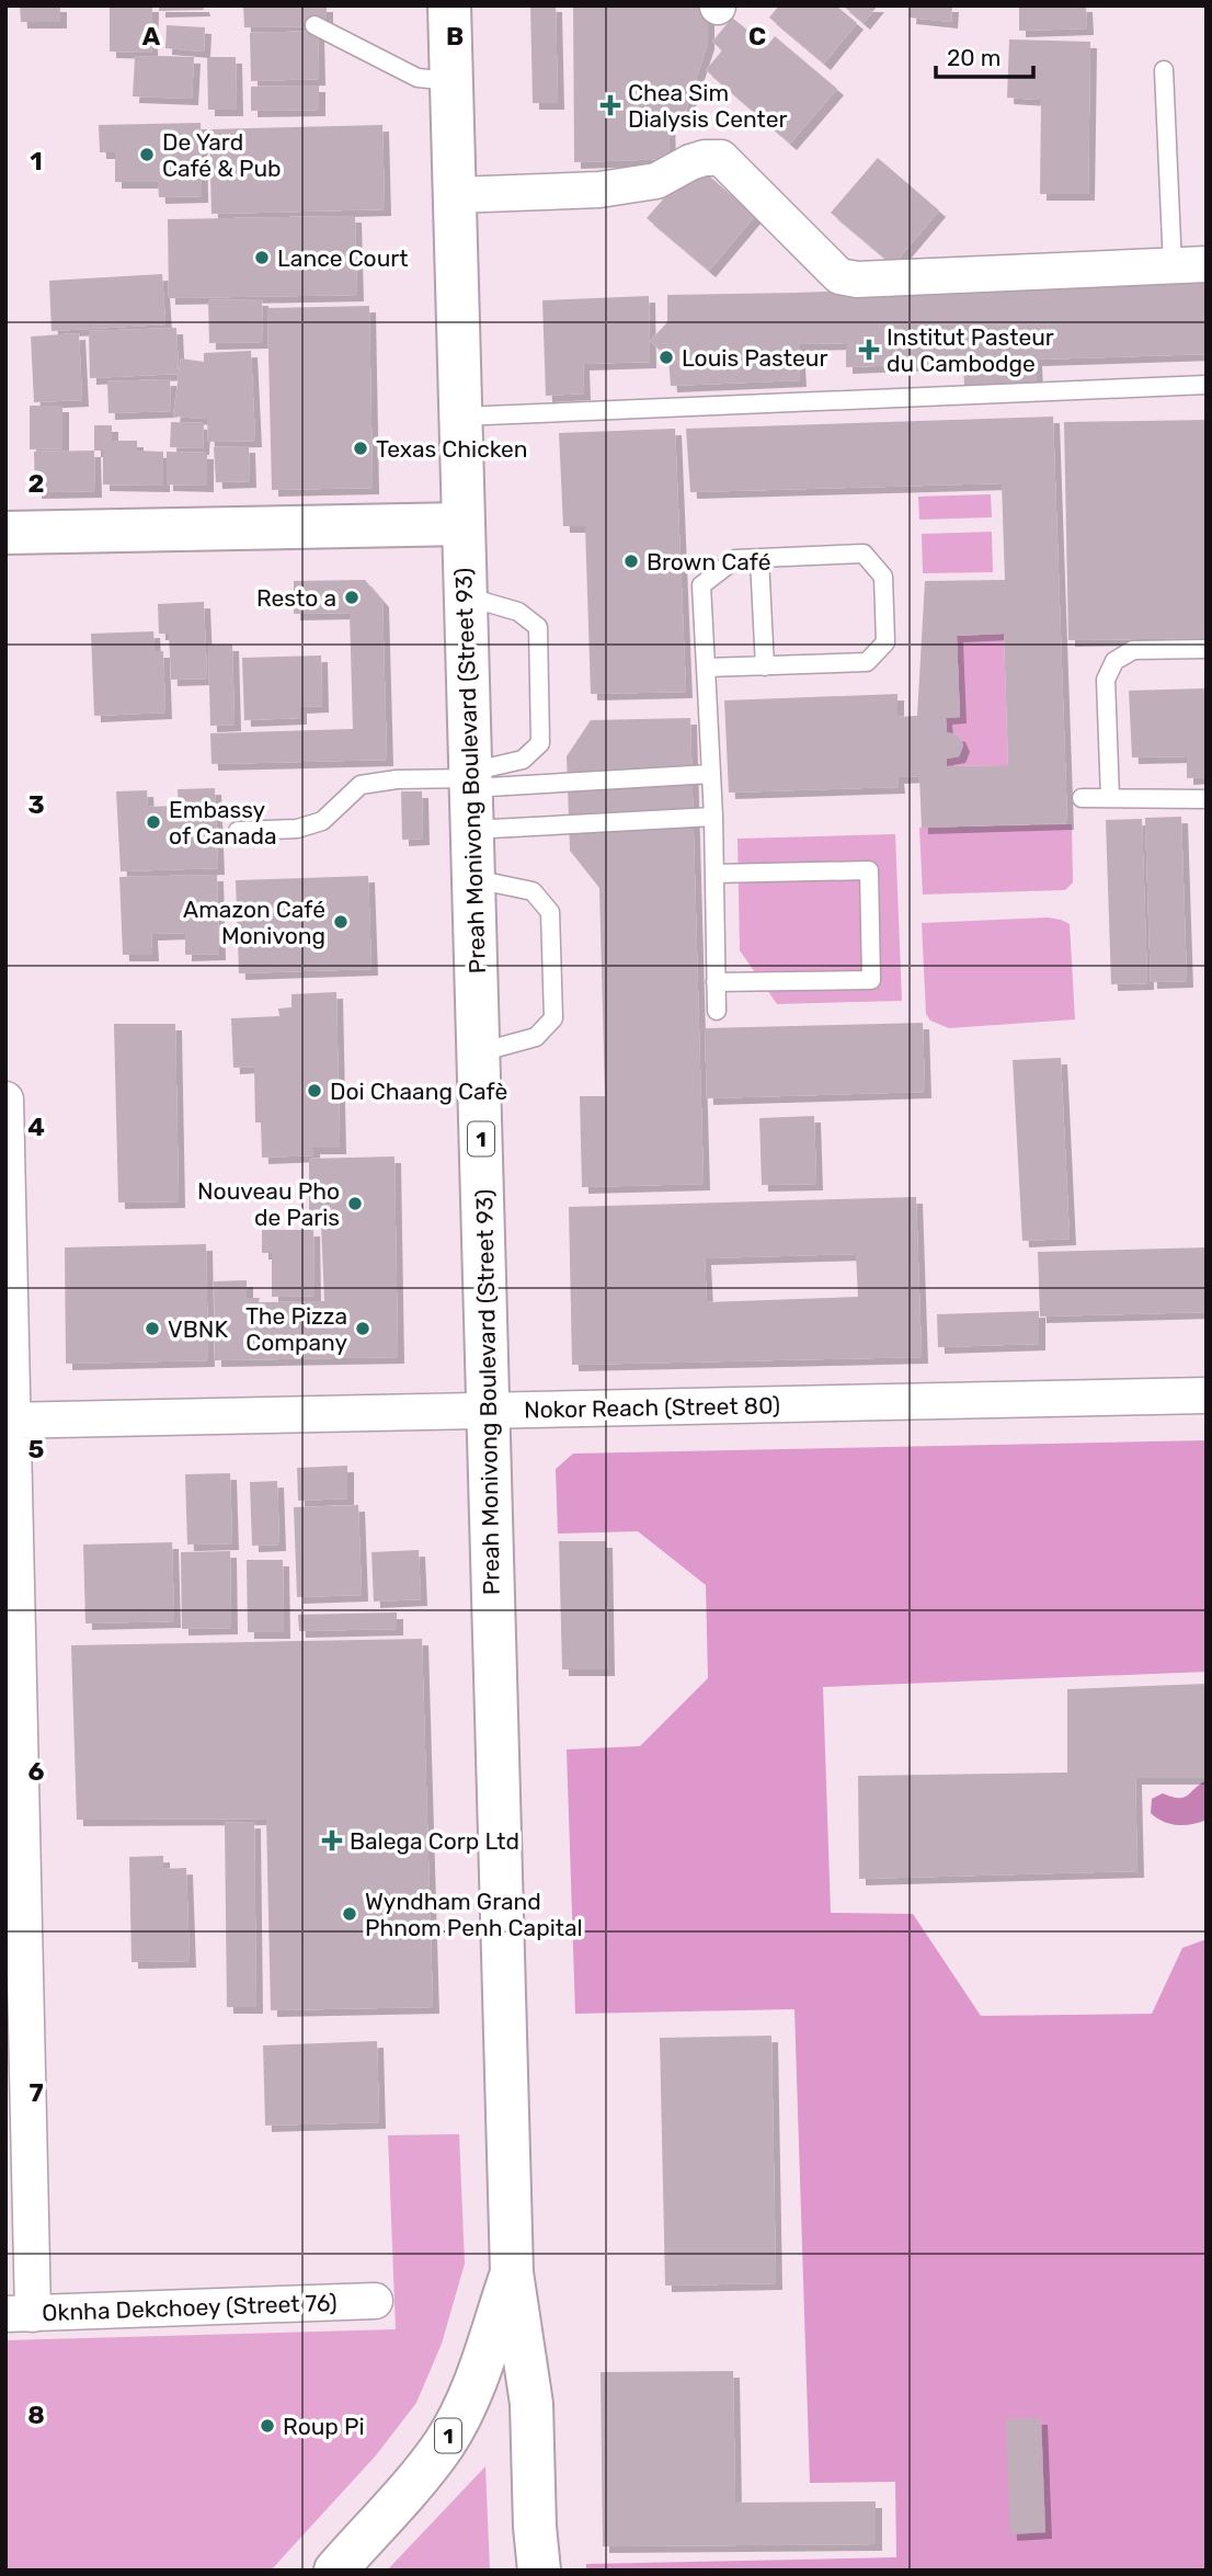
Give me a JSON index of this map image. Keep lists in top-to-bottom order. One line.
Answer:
{"streets":{"main road":["Preah Monivong Boulevard (Street 93)","1"],"street":["Nokor Reach (Street 80)","Oknha Dekchoey (Street 76)"]},"crossings":[["Preah Monivong Boulevard (Street 93)","Nokor Reach (Street 80)"]],"places":{"health":["Chea Sim Dialysis Center","Institut Pasteur du Cambodge","Balega Corp Ltd"],"other":["De Yard Café & Pub","Lance Court","Louis Pasteur","Texas Chicken","Brown Café","Resto a","Embassy of Canada","Amazon Café Monivong","Doi Chaang Cafè","Nouveau Pho de Paris","VBNK","The Pizza Company","Wyndham Grand Phnom Penh Capital","Roup Pi"]},"scale_bar":"20 m","grid":{"columns":["A","B","C"],"rows":["1","2","3","4","5","6","7","8"]}}
